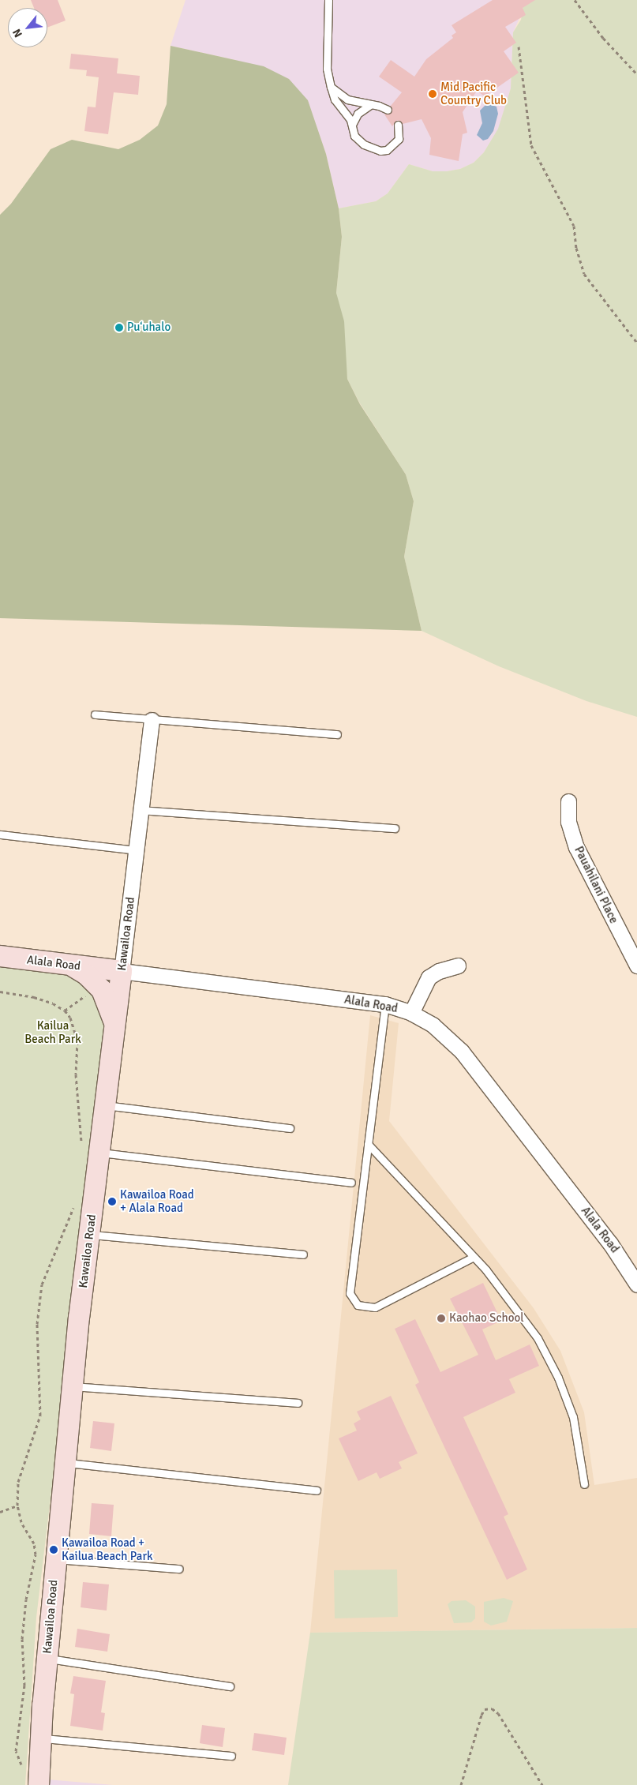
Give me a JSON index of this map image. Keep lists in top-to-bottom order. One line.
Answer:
{"streets":{"street":["Pauahilani Place","Kawailoa Road","Alala Road"]},"crossings":[["Kawailoa Road","Alala Road"]],"parks":["Kailua Beach Park"],"places":["Mid Pacific Country Club","Puʻuhalo","Kawailoa Road + Alala Road","Kaohao School","Kawailoa Road + Kailua Beach Park"],"north":"bottom left"}
